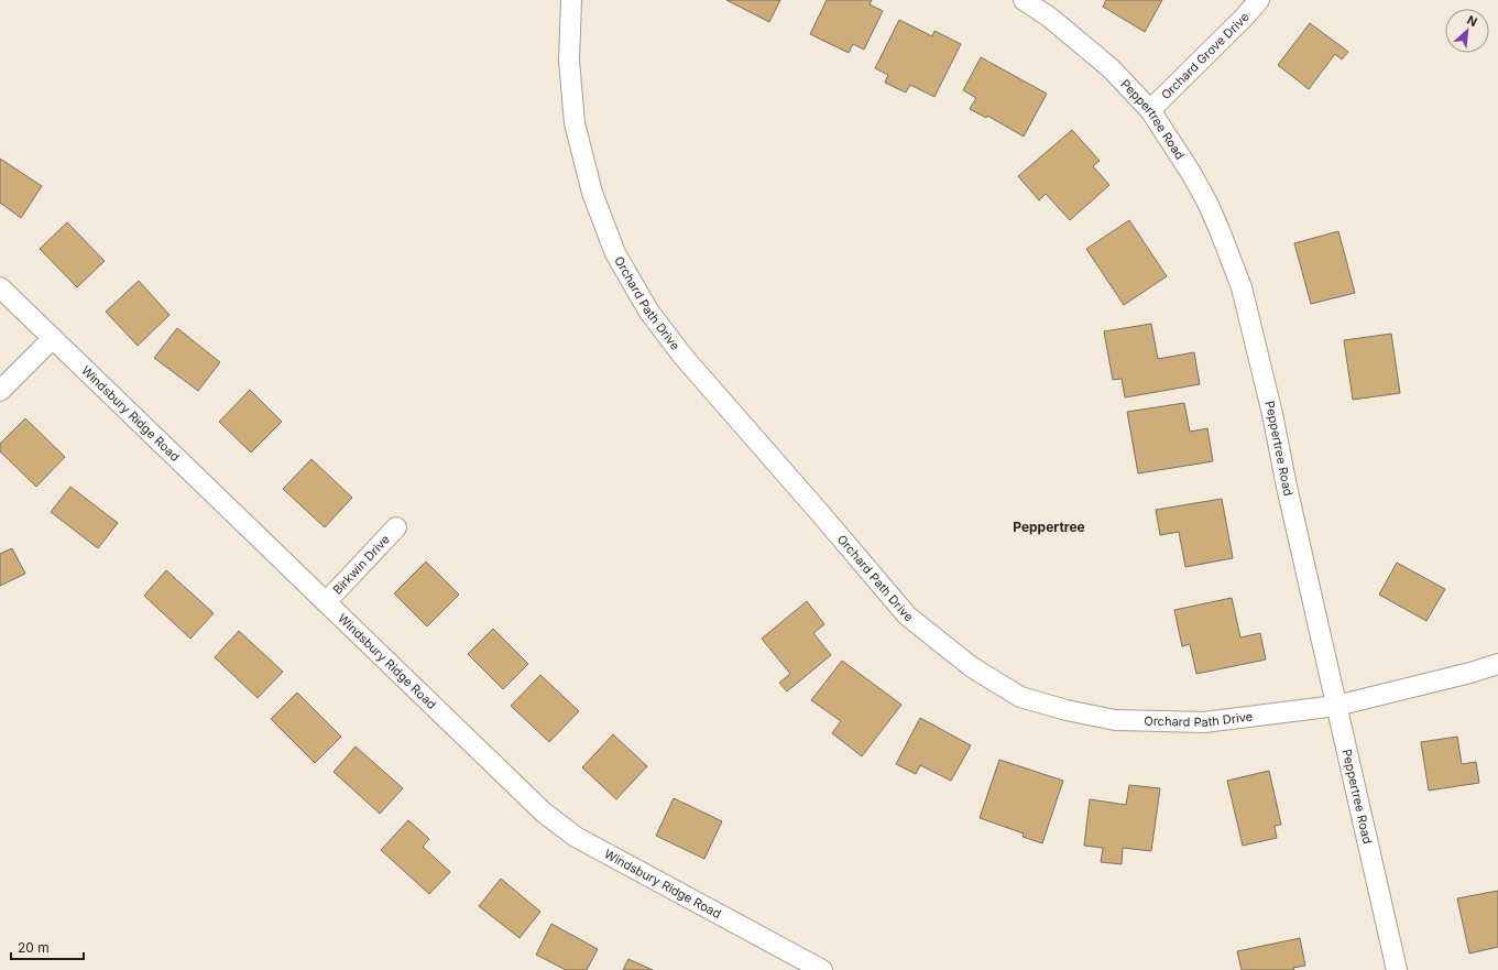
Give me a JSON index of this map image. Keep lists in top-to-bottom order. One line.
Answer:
{"streets":{"street":["Orchard Grove Drive","Peppertree Road","Orchard Path Drive","Windsbury Ridge Road","Birkwin Drive"]},"crossings":[["Orchard Grove Drive","Peppertree Road"],["Peppertree Road","Orchard Path Drive"],["Windsbury Ridge Road","Birkwin Drive"]],"districts":["Peppertree"],"scale_bar":"20 m","north":"top right"}
